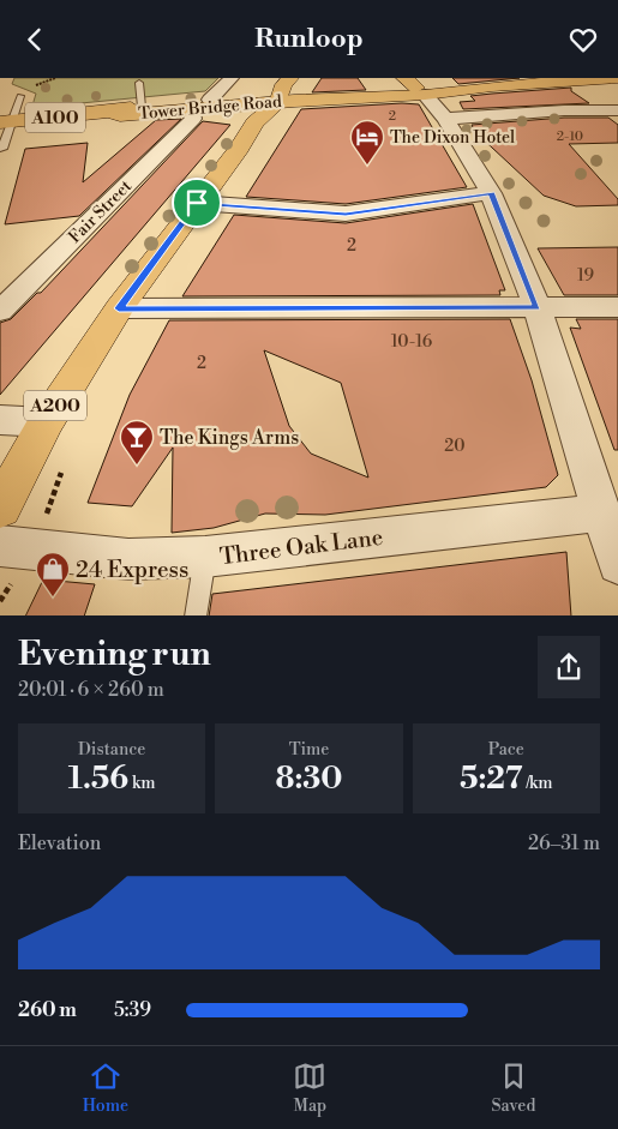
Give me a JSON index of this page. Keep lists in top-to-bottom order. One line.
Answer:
{"streets":{"main road":["Tower Bridge Road","A100","A200"],"street":["Fair Street","Three Oak Lane"]},"crossings":[["Tower Bridge Road","Fair Street"],["Tower Bridge Road","A200"]],"places":{"hotel":["The Dixon Hotel"],"bar":["The Kings Arms"],"shop":["24 Express"]},"house_numbers":["2","2-10","2","19","10-16","2","20"],"page":{"header":"Runloop","heading":["Evening run","20:01 · 6 × 260 m"],"stats":[["Distance","1.56 km"],["Time","8:30"],["Pace","5:27 /km"]],"chart":["Elevation","26–31 m"],"list":[{"name":"260 m","note":"5:39"}],"tabs":["Home","Map","Saved"]}}
